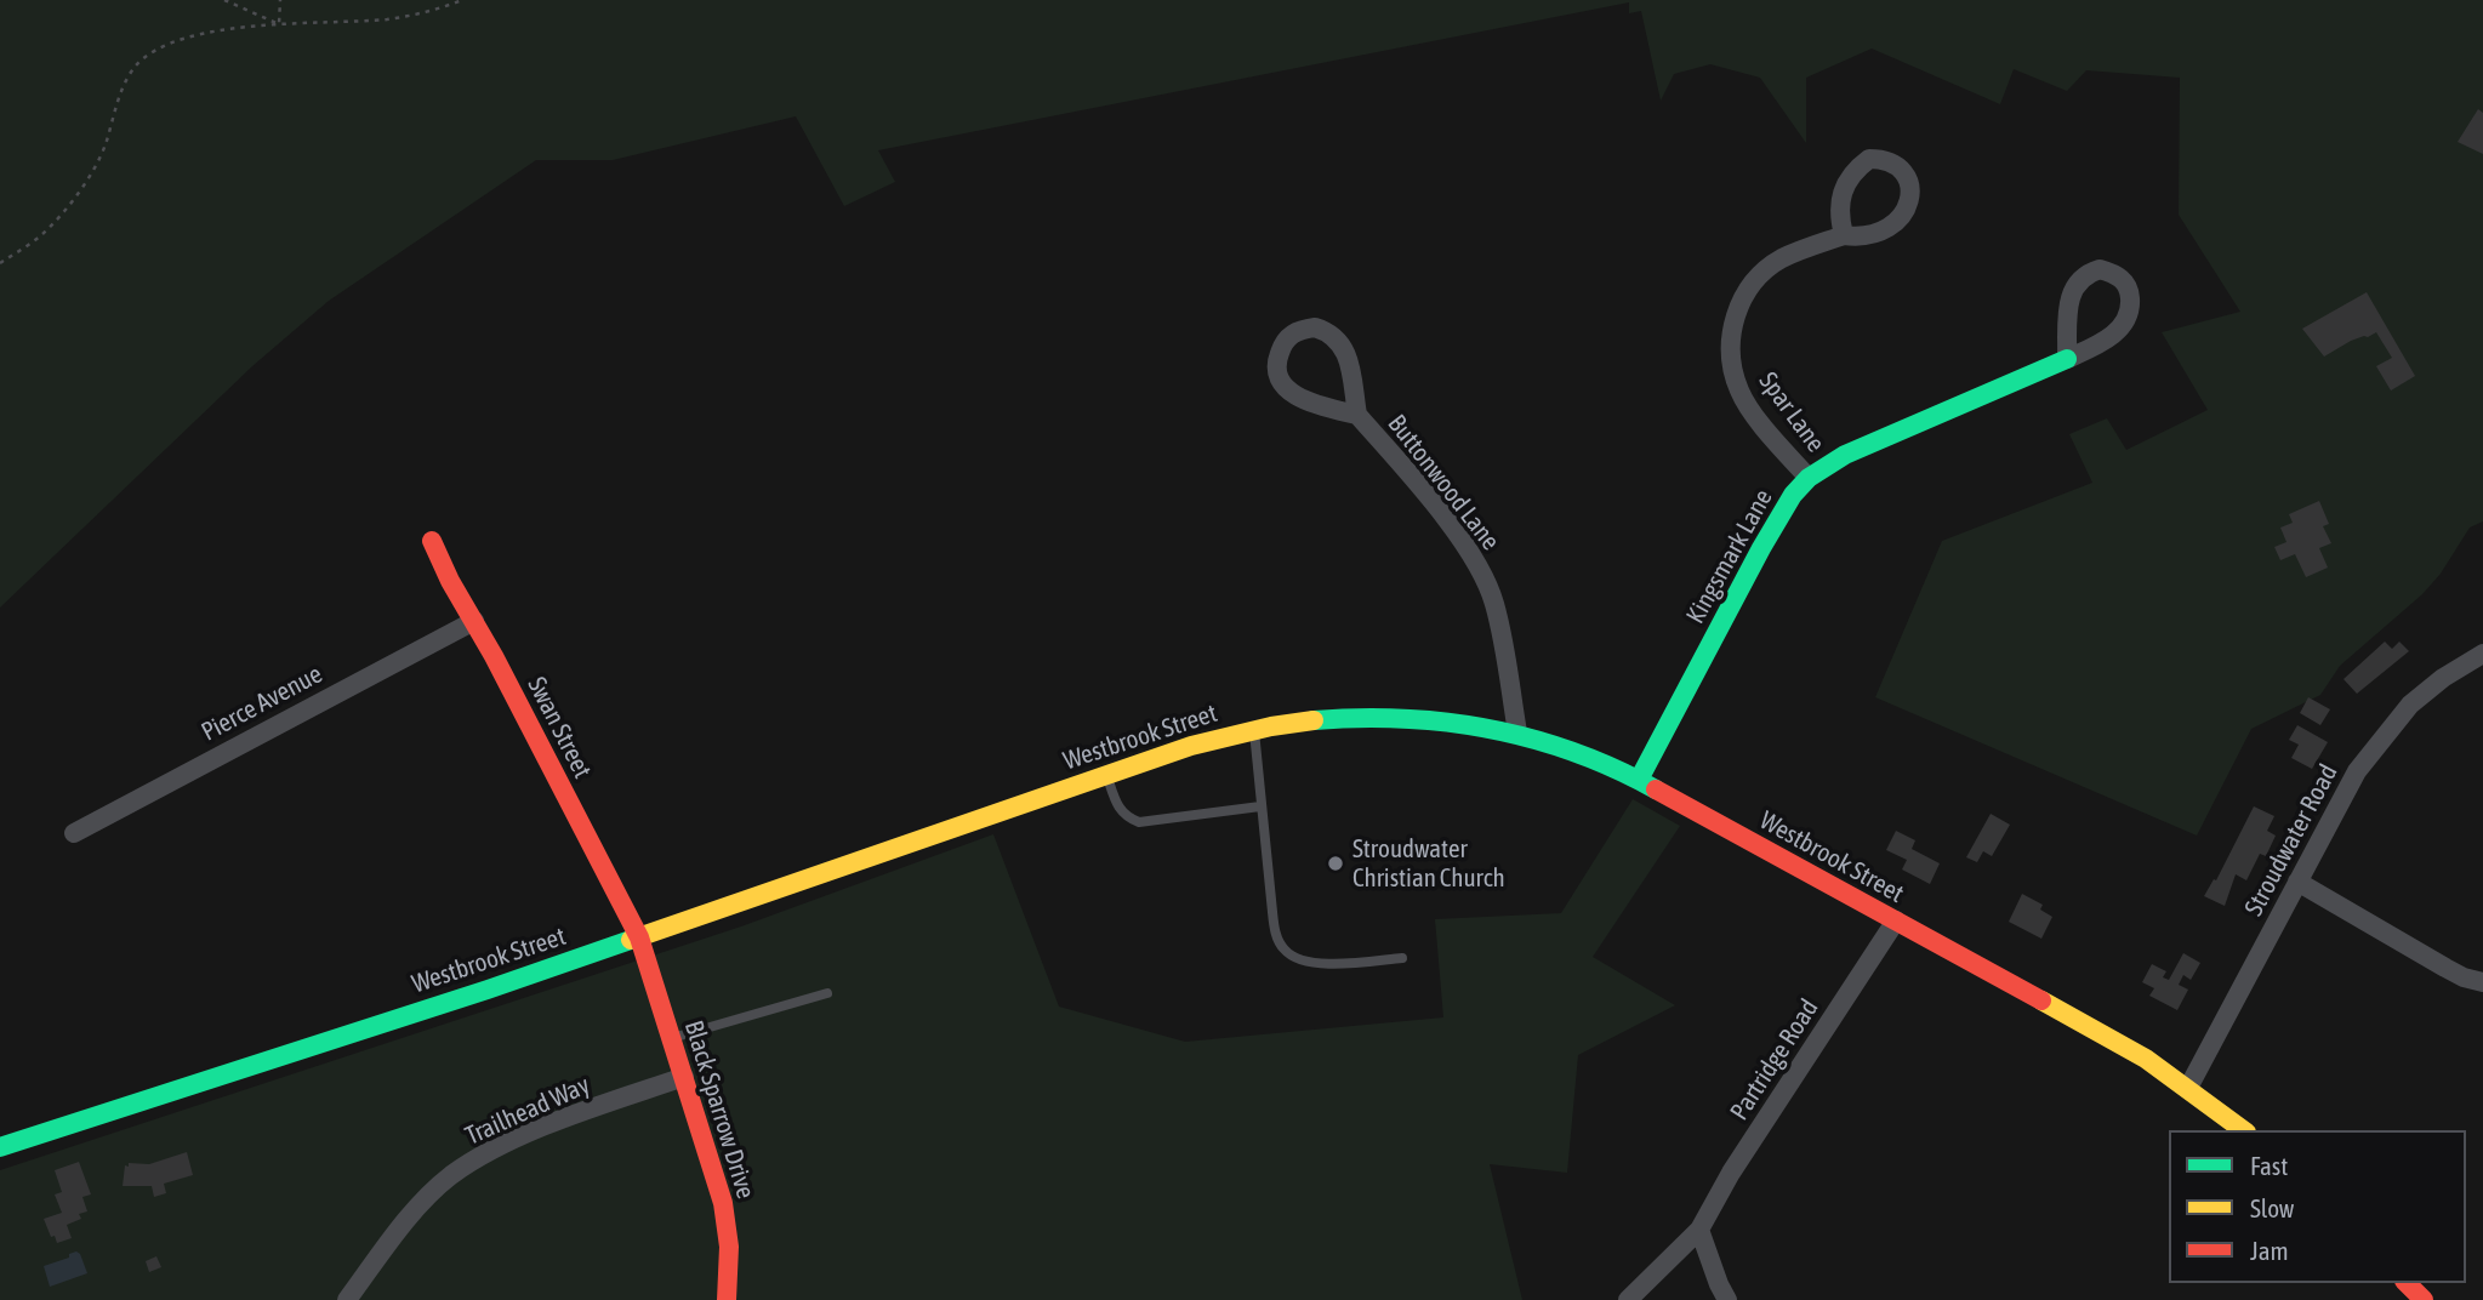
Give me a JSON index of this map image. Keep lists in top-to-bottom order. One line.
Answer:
{"streets":{"main road":["Kingsmark Lane","Swan Street","Westbrook Street","Black Sparrow Drive"],"street":["Spar Lane","Buttonwood Lane","Pierce Avenue","Stroudwater Road","Partridge Road","Trailhead Way"]},"crossings":[["Spar Lane","Kingsmark Lane"],["Buttonwood Lane","Westbrook Street"],["Kingsmark Lane","Westbrook Street"],["Pierce Avenue","Swan Street"],["Swan Street","Westbrook Street"],["Swan Street","Black Sparrow Drive"],["Westbrook Street","Stroudwater Road"],["Westbrook Street","Partridge Road"],["Westbrook Street","Black Sparrow Drive"],["Black Sparrow Drive","Trailhead Way"]],"places":["Stroudwater Christian Church"],"legend":["Fast","Slow","Jam"]}
